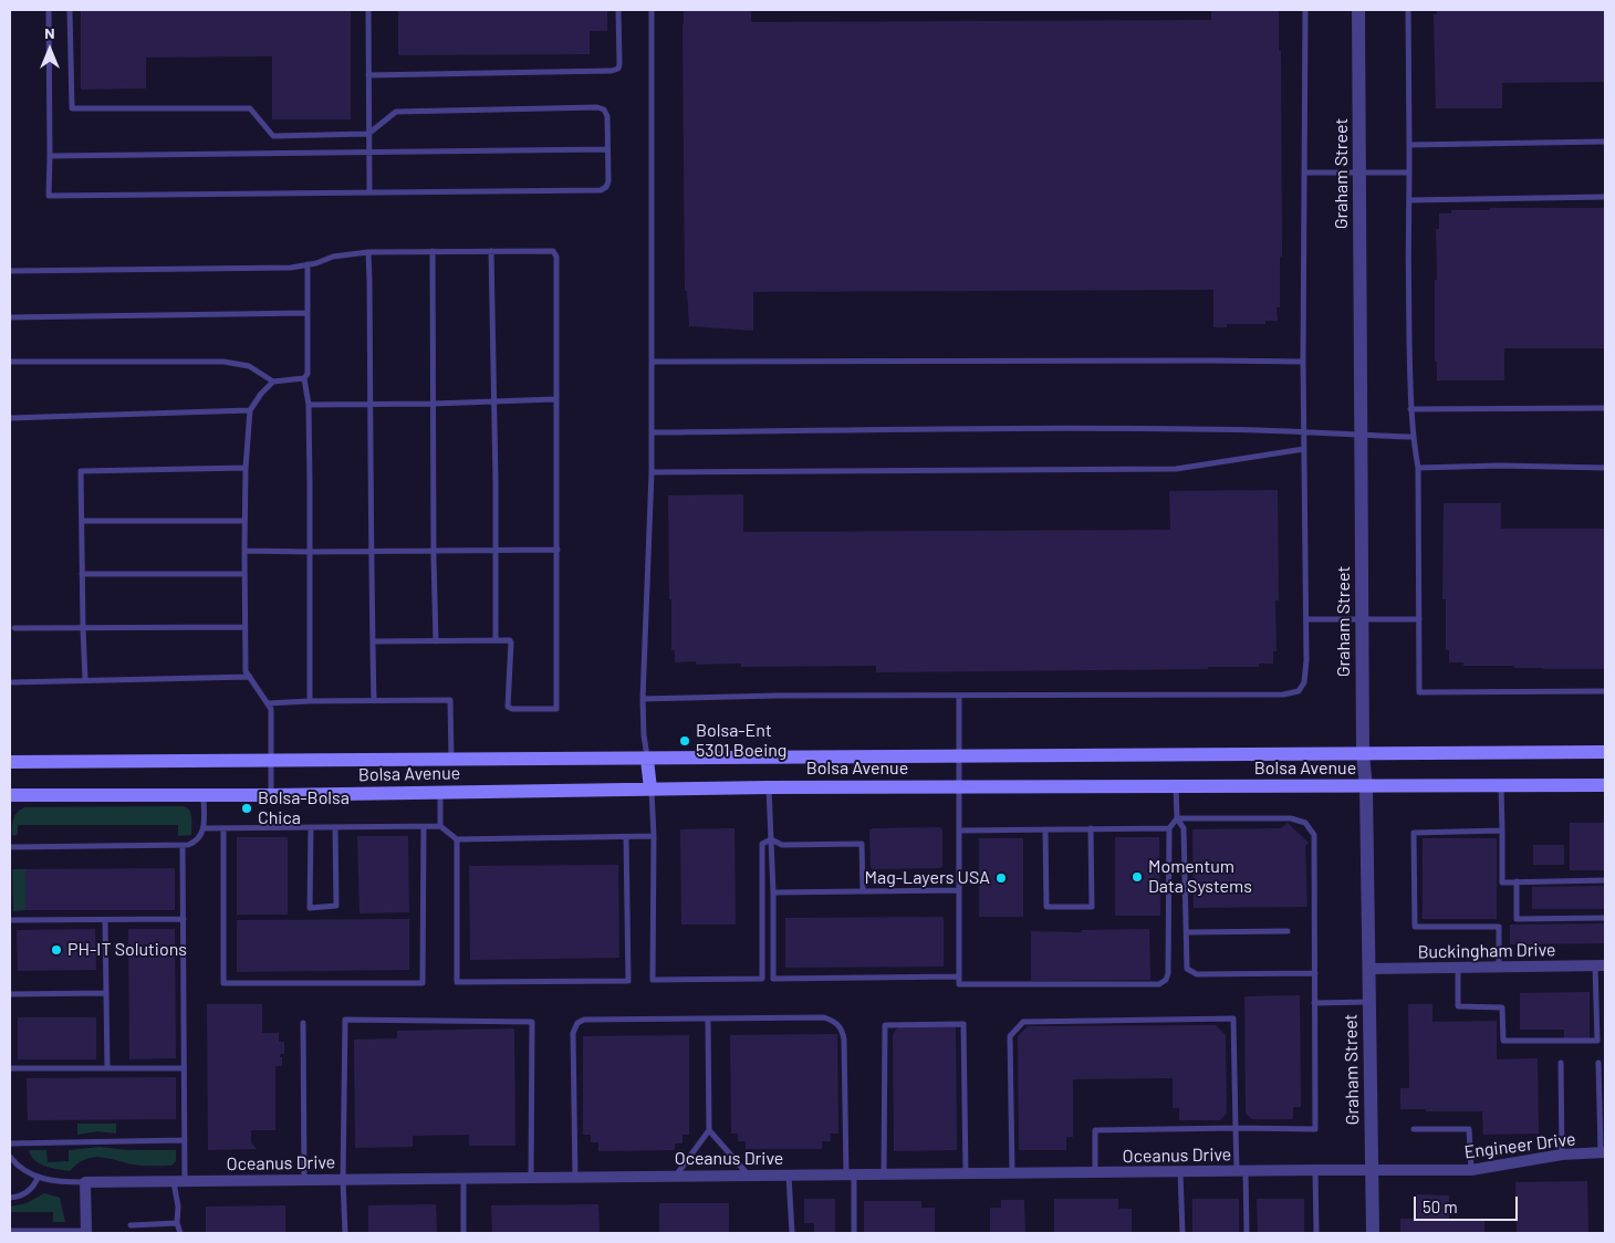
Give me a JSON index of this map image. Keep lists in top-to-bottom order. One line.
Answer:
{"streets":{"main road":["Bolsa Avenue"],"street":["Graham Street","Buckingham Drive","Engineer Drive","Oceanus Drive"]},"crossings":[["Graham Street","Bolsa Avenue"],["Graham Street","Buckingham Drive"],["Graham Street","Engineer Drive"],["Graham Street","Oceanus Drive"],["Engineer Drive","Oceanus Drive"]],"places":["Bolsa-Ent 5301 Boeing","Bolsa-Bolsa Chica","Momentum Data Systems","Mag-Layers USA","PH-IT Solutions"],"scale_bar":"50 m","north":"top"}
